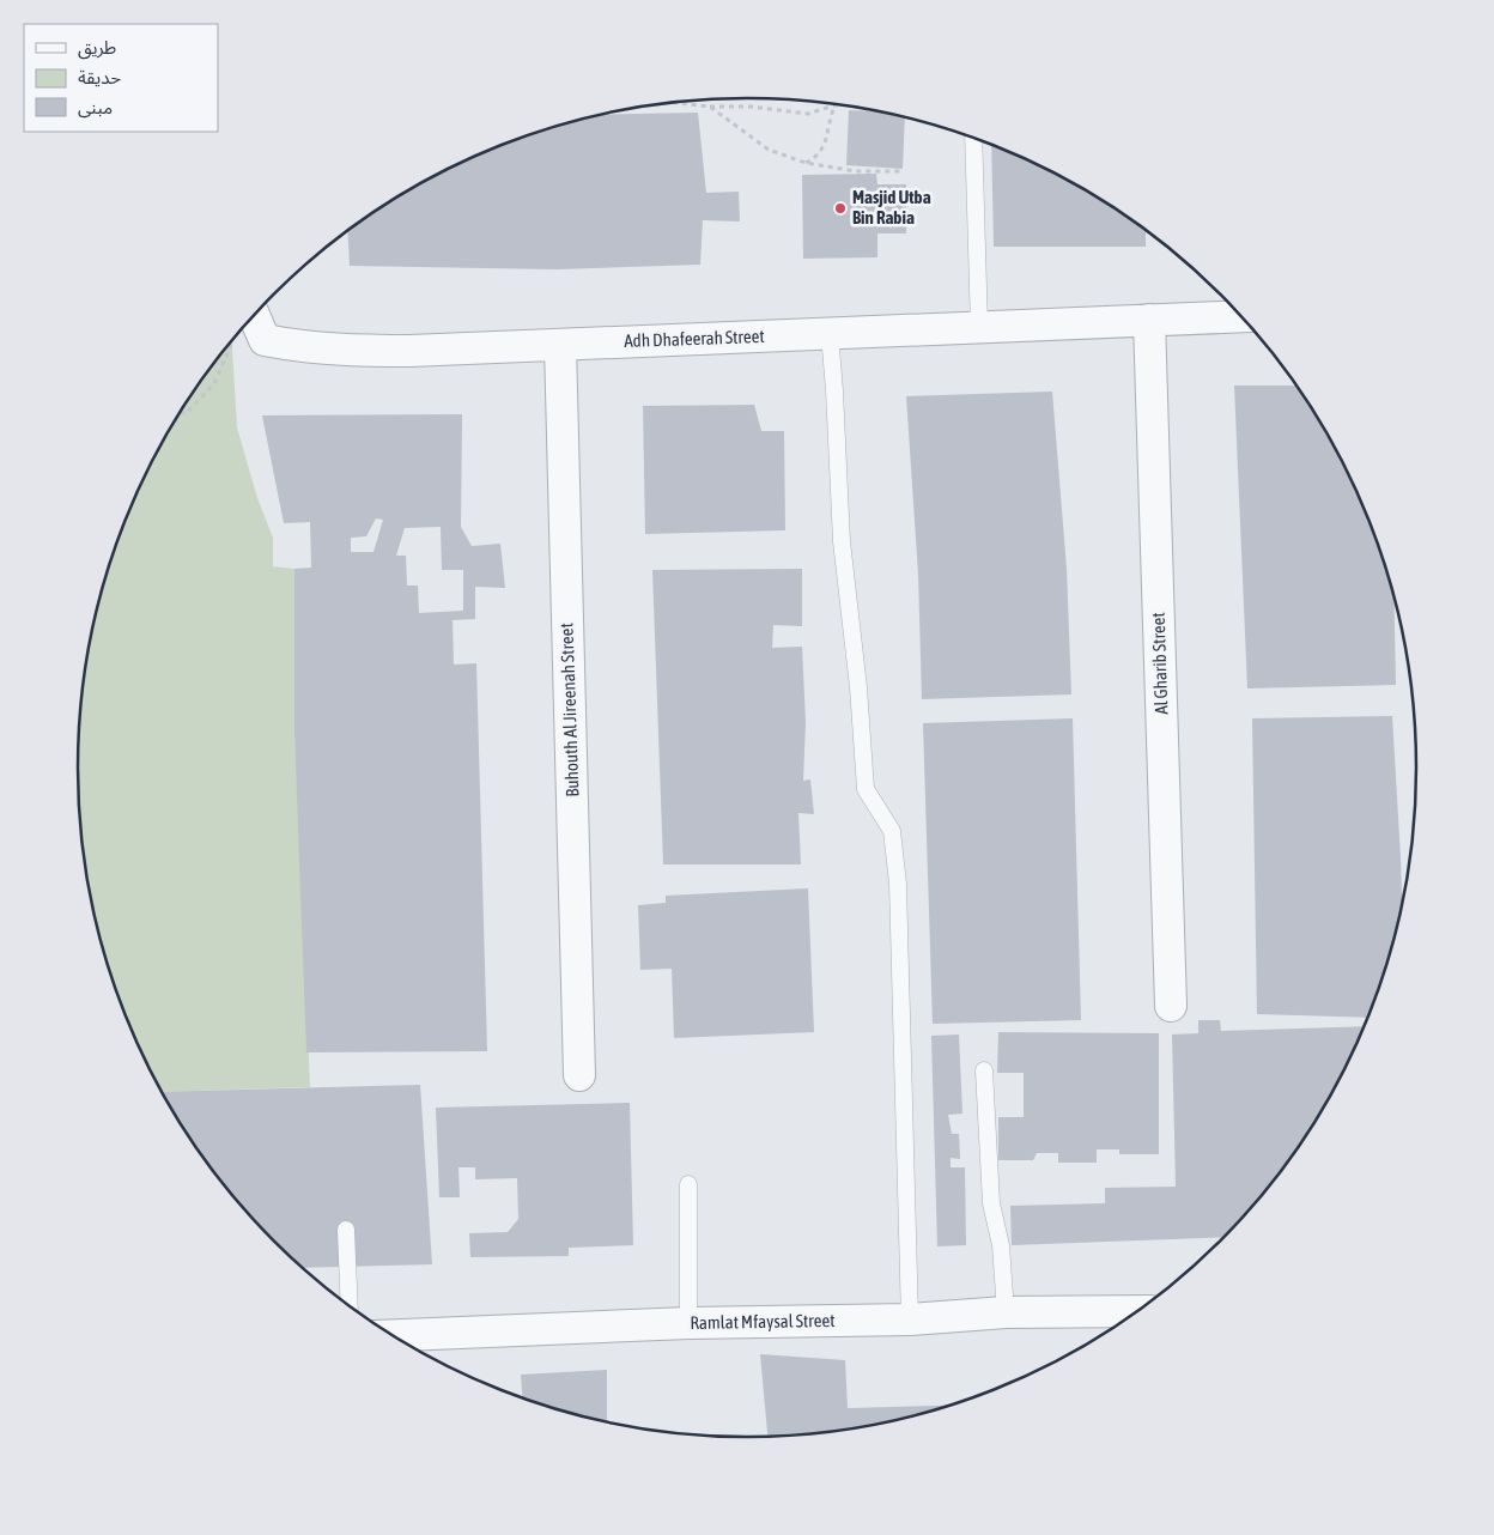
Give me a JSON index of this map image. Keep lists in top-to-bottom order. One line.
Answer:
{"streets":{"street":["Adh Dhafeerah Street","Al Gharib Street","Buhouth Al Jireenah Street","Ramlat Mfaysal Street"]},"crossings":[["Adh Dhafeerah Street","Al Gharib Street"],["Adh Dhafeerah Street","Buhouth Al Jireenah Street"]],"places":["Masjid Utba Bin Rabia"],"legend":["طريق","حديقة","مبنى"]}
